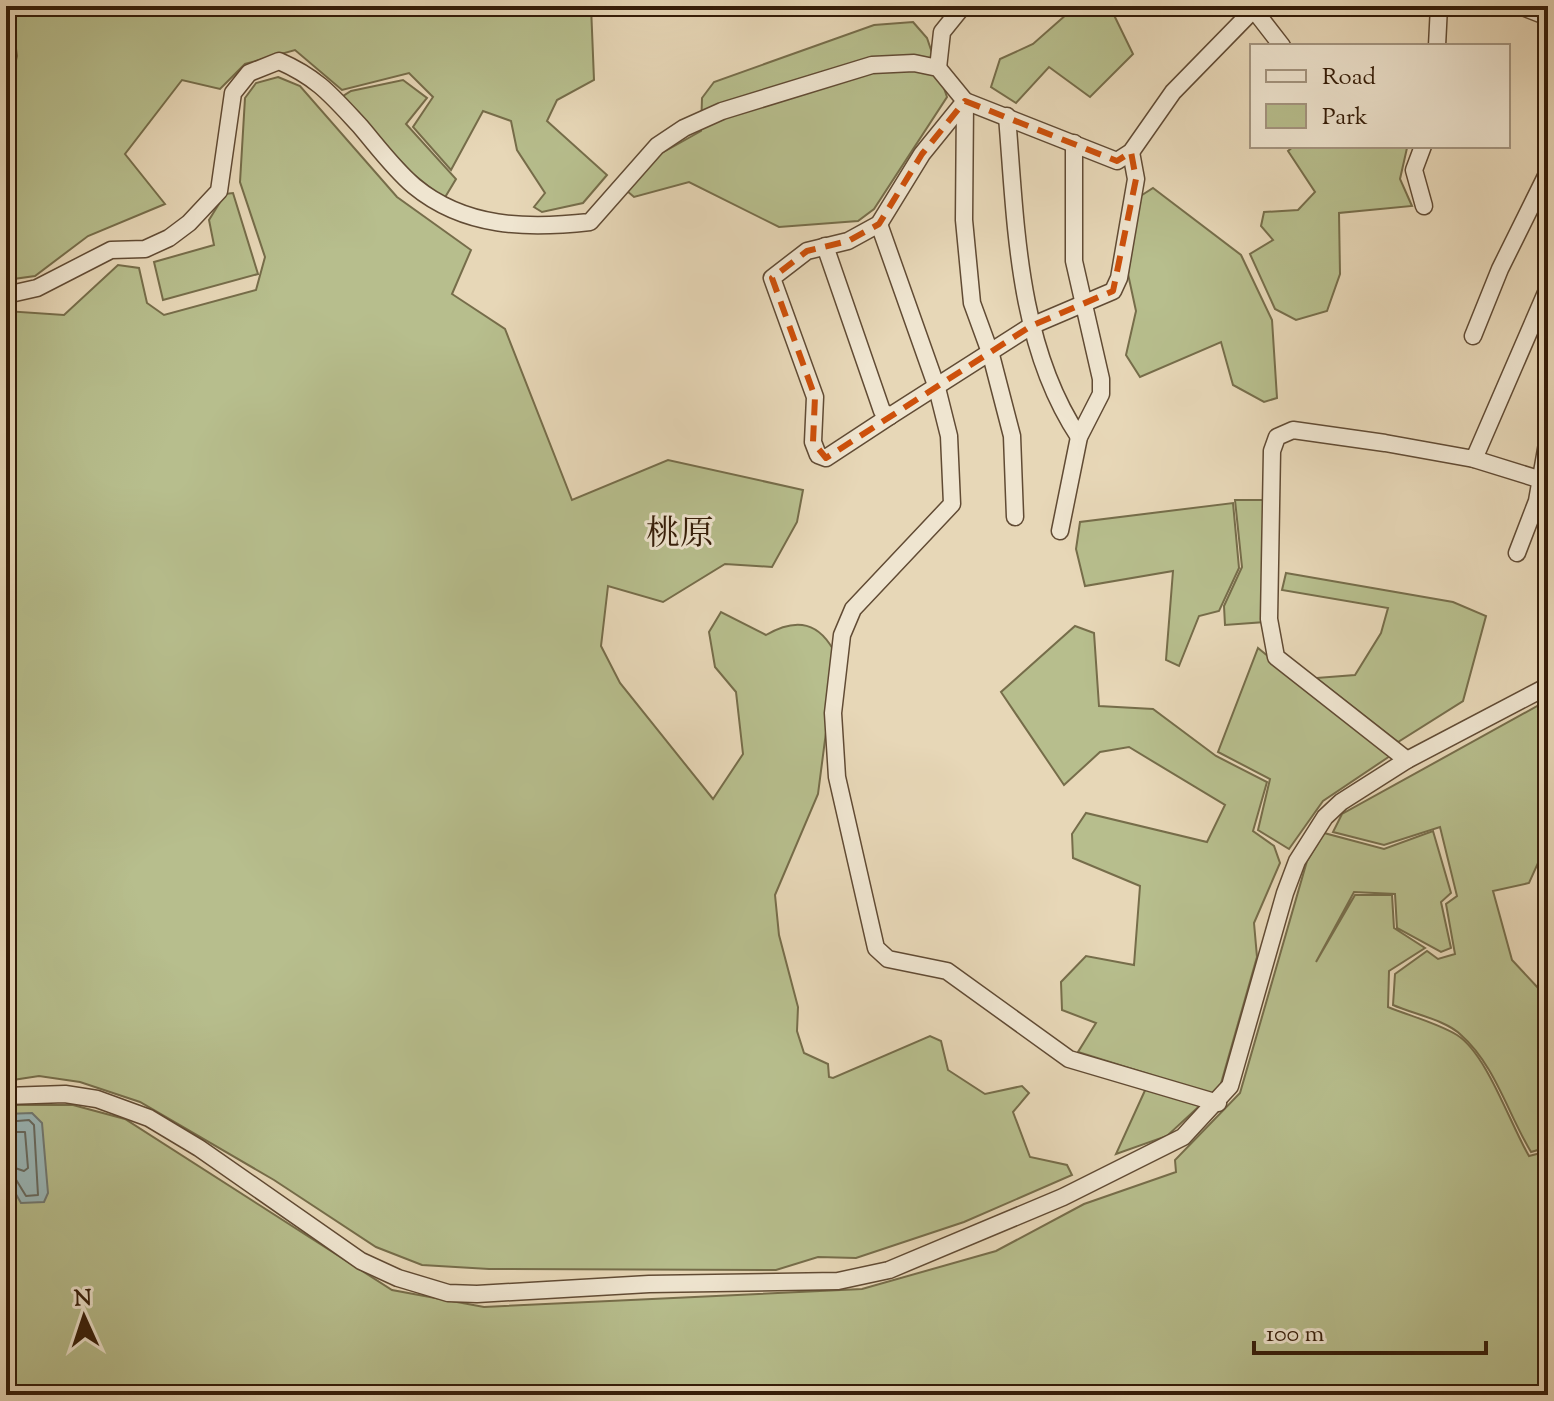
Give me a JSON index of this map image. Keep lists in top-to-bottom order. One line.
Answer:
{"districts":["桃原"],"legend":["Road","Park"],"scale_bar":"100 m","north":"top"}
